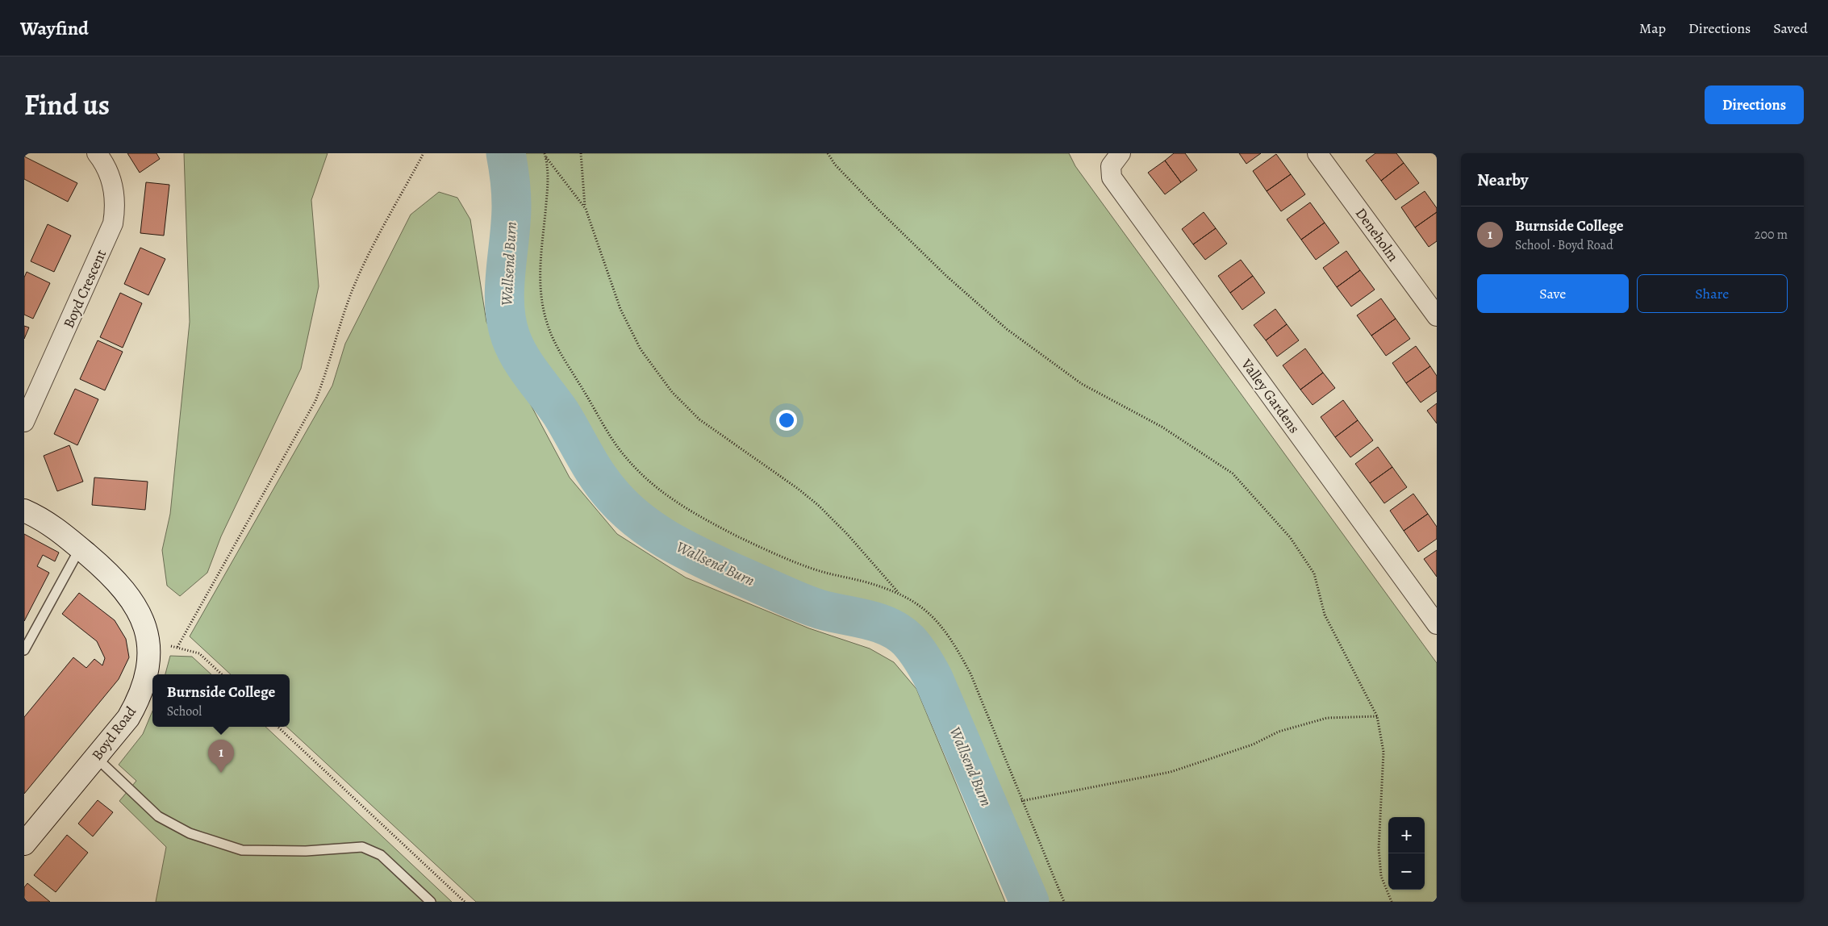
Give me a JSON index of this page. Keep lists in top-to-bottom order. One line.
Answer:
{"streets":{"street":["Deneholm","Boyd Crescent","Valley Gardens","Boyd Road"]},"water":["Wallsend Burn"],"page":{"header":"Wayfind","nav":["Map","Directions","Saved"],"title":"Find us","buttons":["Directions",["Save","Share"]],"heading":"Nearby","list":[{"mark":"1","name":"Burnside College","note":"School · Boyd Road","value":"200 m"}],"popup":["Burnside College","School"],"pins":"1","map_buttons":["+","−"]}}
